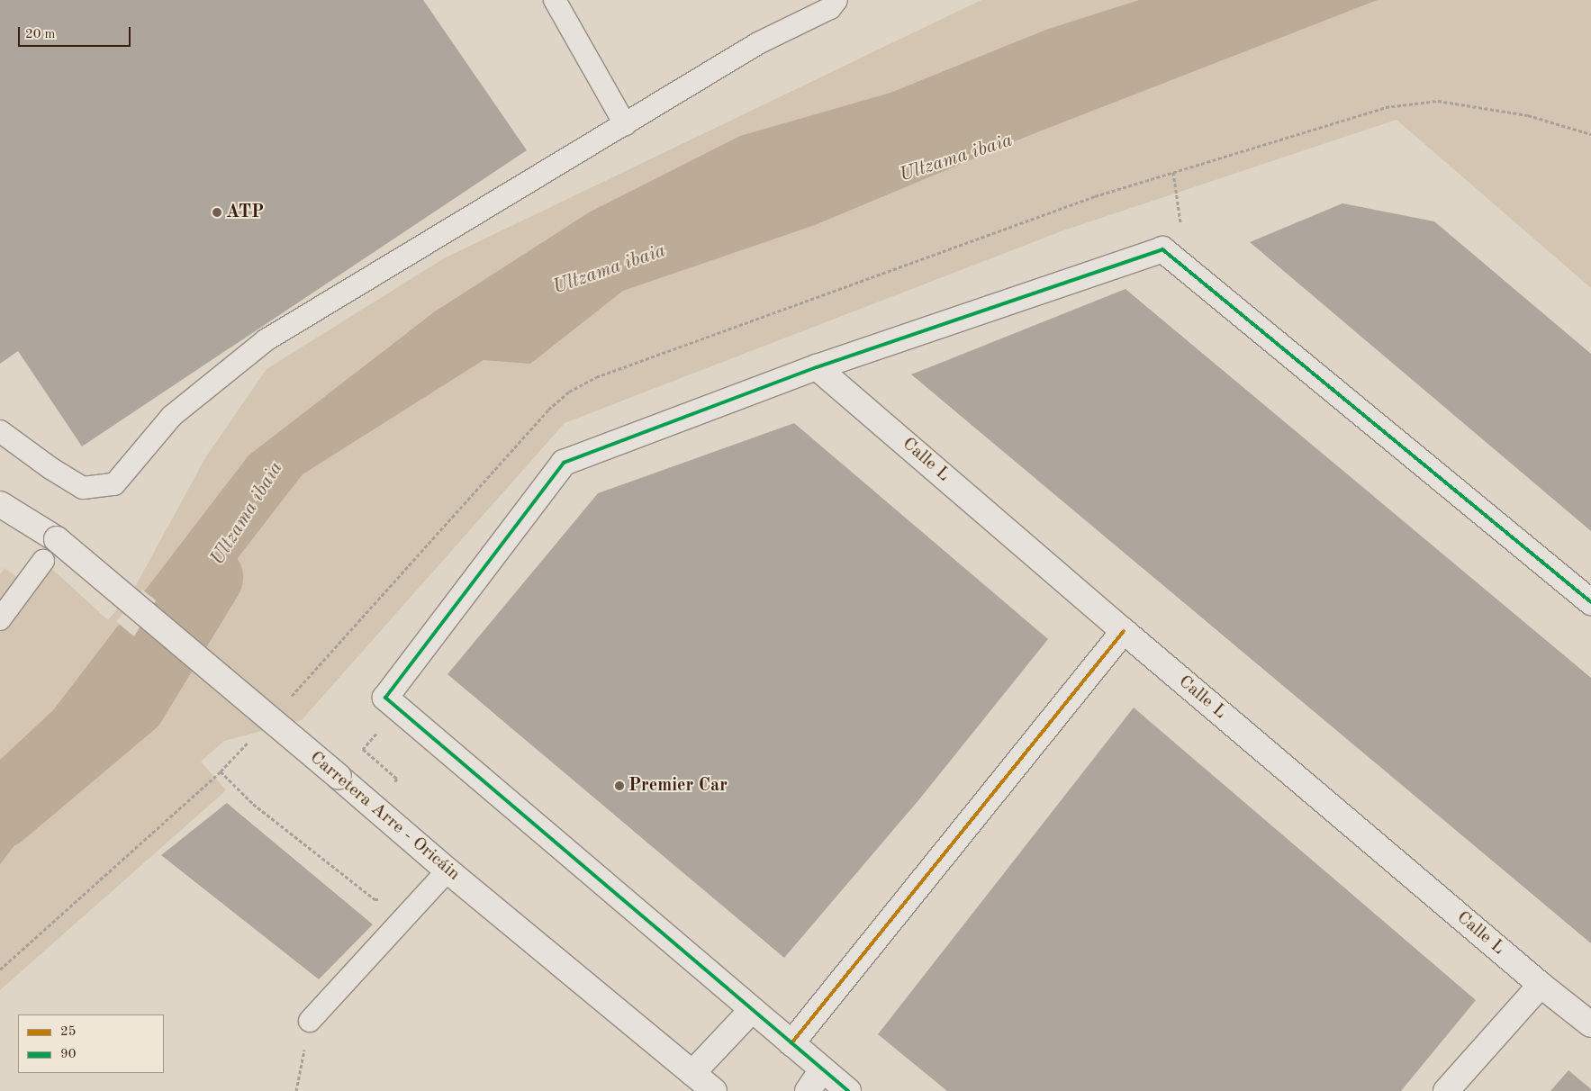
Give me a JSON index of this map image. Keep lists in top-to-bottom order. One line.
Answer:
{"streets":{"street":["Calle L","Carretera Arre - Oricáin"]},"water":["Ultzama ibaia"],"places":["ATP","Premier Car"],"lines":["transit line 90","transit line 25"],"legend":["25","90"],"scale_bar":"20 m"}
